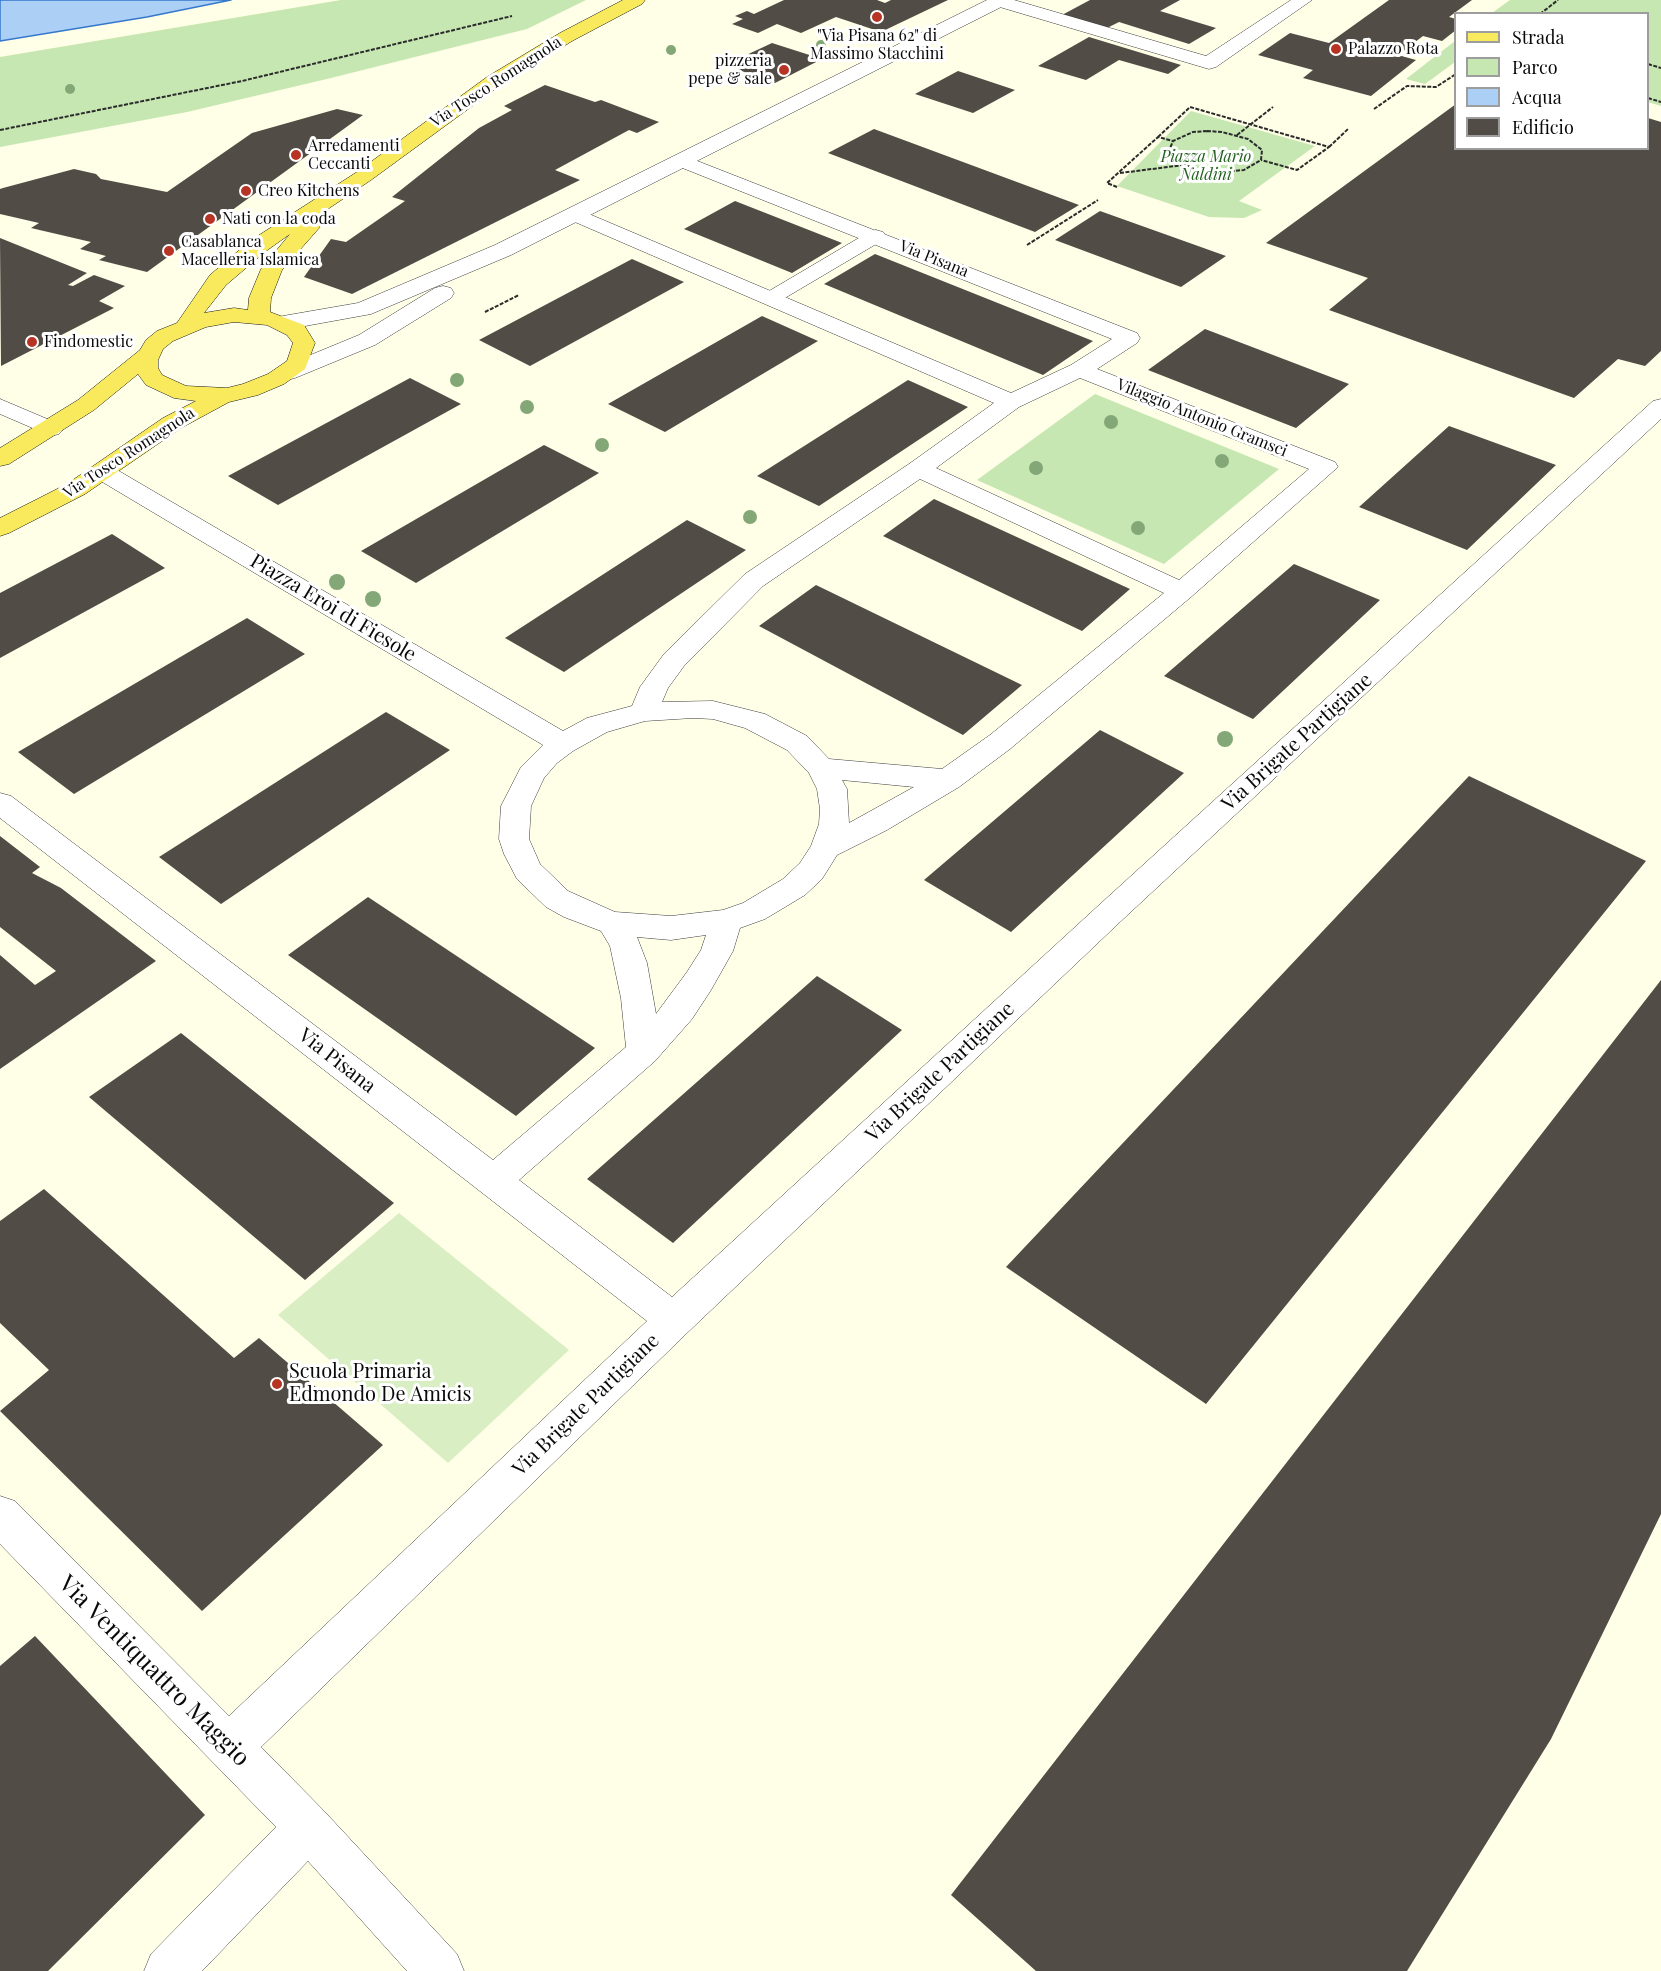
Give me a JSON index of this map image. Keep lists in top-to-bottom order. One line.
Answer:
{"streets":{"main road":["Via Tosco Romagnola"],"street":["Via Pisana","Vilaggio Antonio Gramsci","Piazza Eroi di Fiesole","Via Brigate Partigiane","Via Ventiquattro Maggio"]},"crossings":[["Via Tosco Romagnola","Piazza Eroi di Fiesole"],["Via Pisana","Vilaggio Antonio Gramsci"],["Via Pisana","Via Brigate Partigiane"],["Via Brigate Partigiane","Via Ventiquattro Maggio"]],"parks":["Piazza Mario Naldini"],"places":["\"Via Pisana 62\" di Massimo Stacchini","Palazzo Rota","pizzeria pepe & sale","Arredamenti Ceccanti","Creo Kitchens","Nati con la coda","Casablanca Macelleria Islamica","Findomestic","Scuola Primaria Edmondo De Amicis"],"legend":["Strada","Parco","Acqua","Edificio"]}
